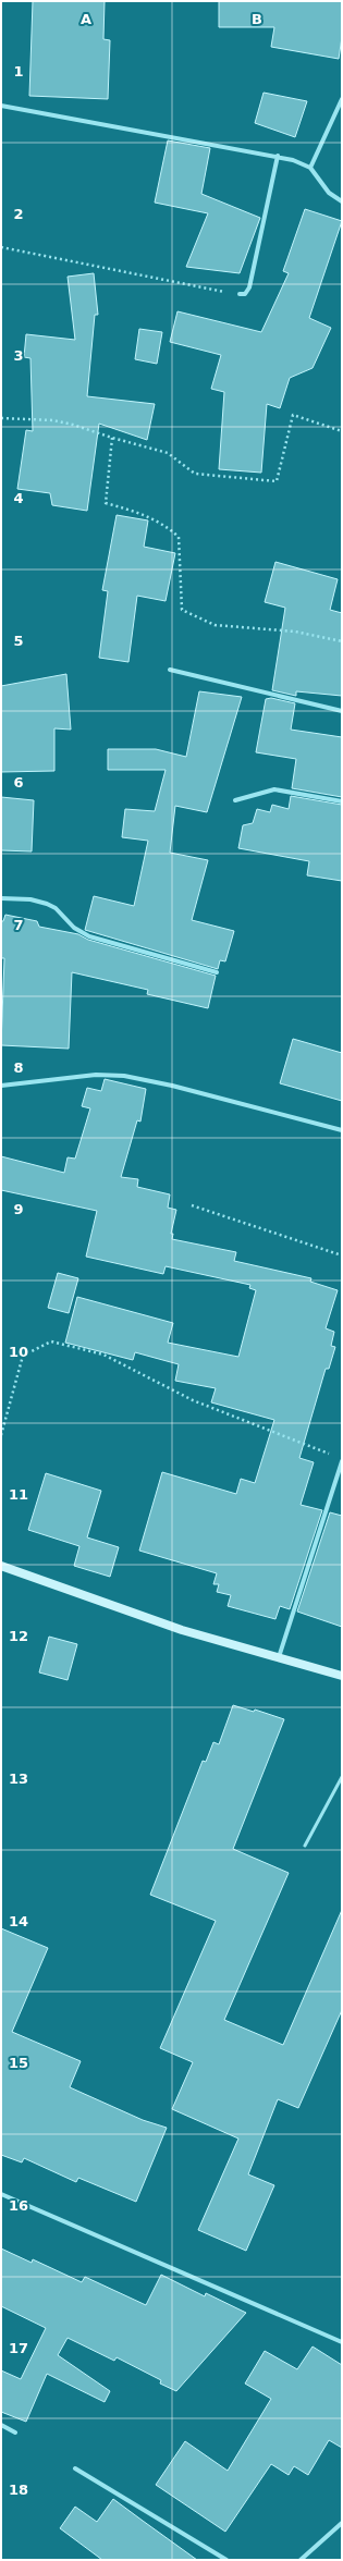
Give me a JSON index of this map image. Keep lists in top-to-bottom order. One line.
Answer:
{"grid":{"columns":["A","B"],"rows":["1","2","3","4","5","6","7","8","9","10","11","12","13","14","15","16","17","18"]}}
